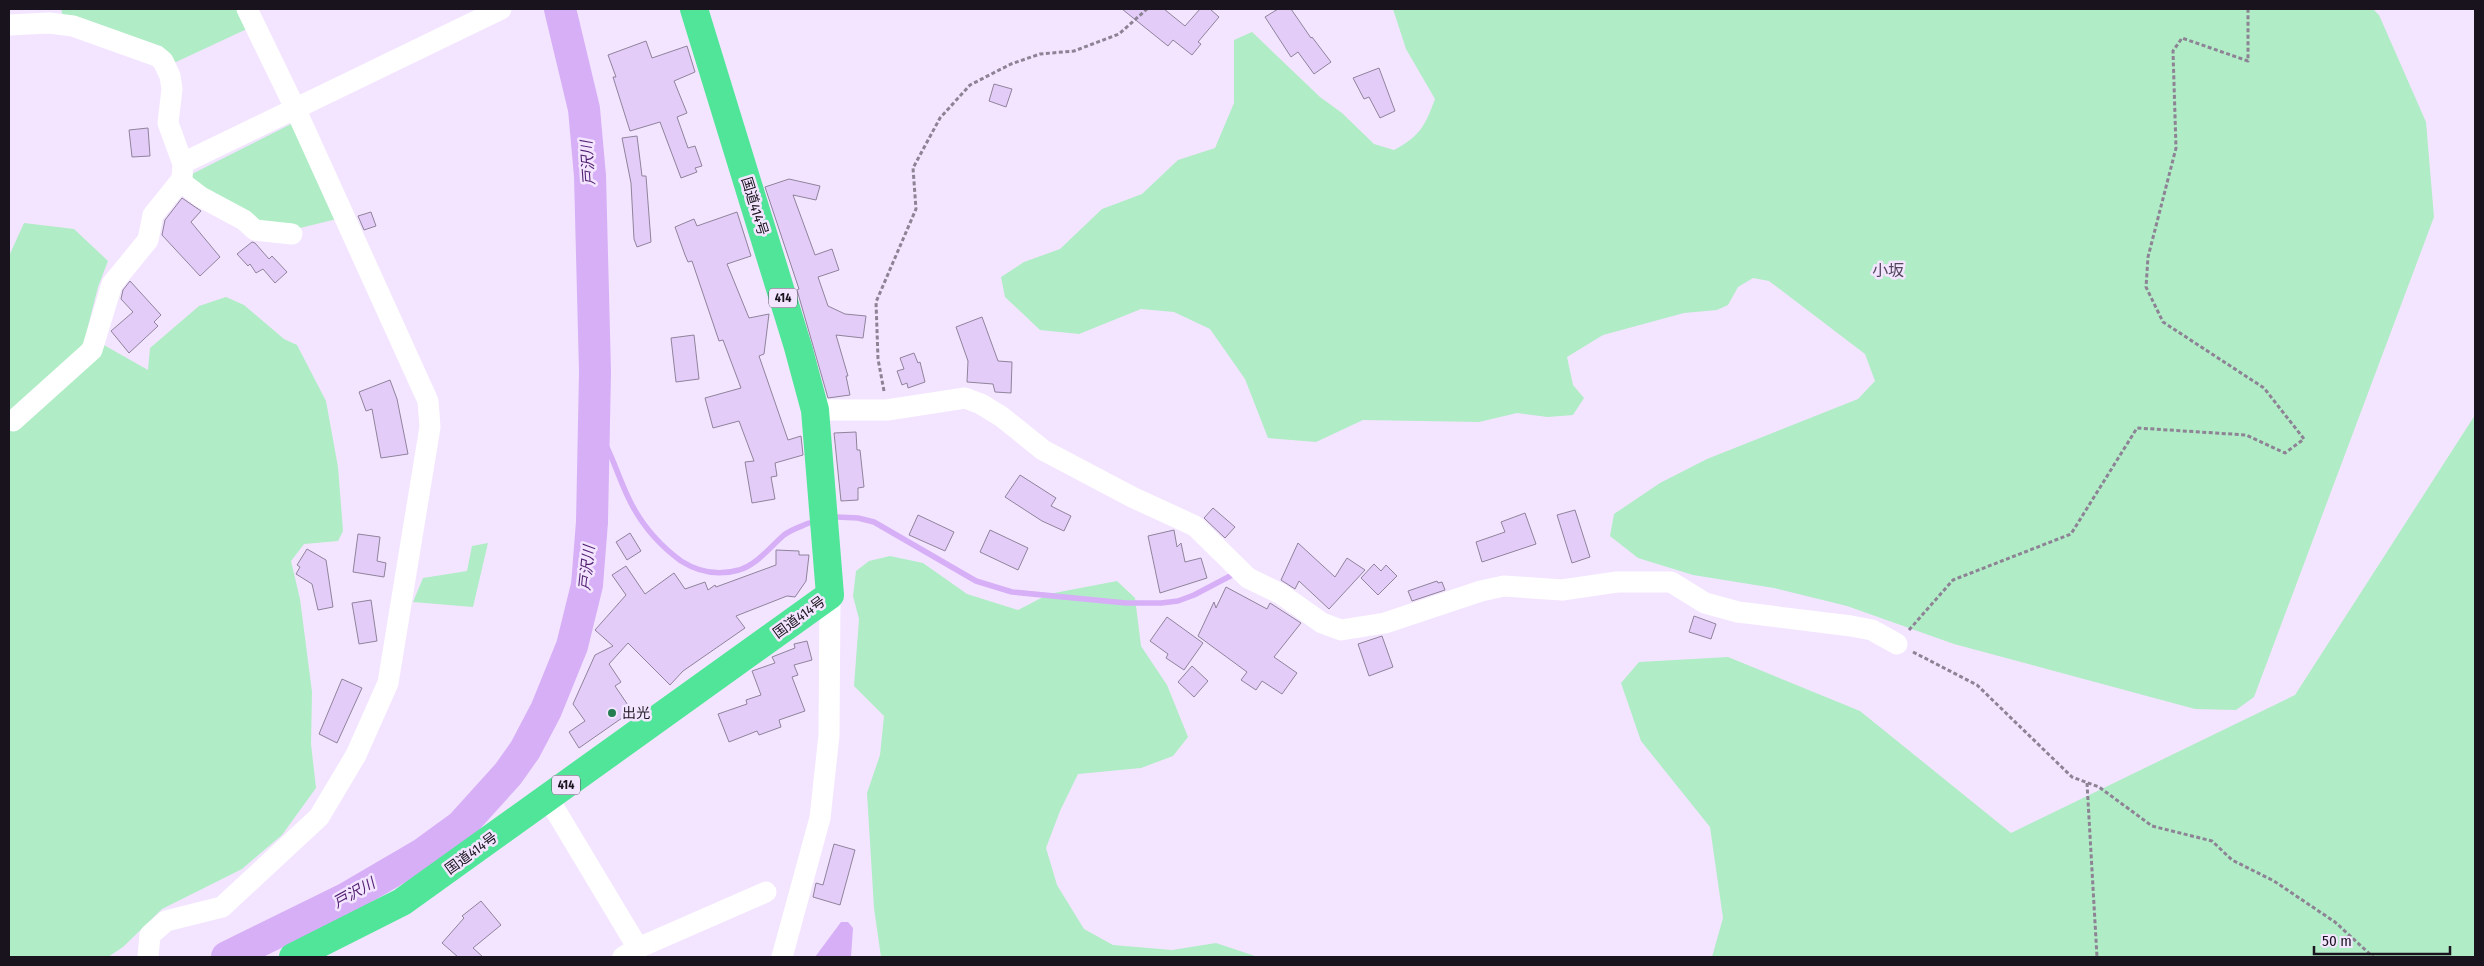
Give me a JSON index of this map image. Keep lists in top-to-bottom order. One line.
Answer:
{"streets":{"highway":["国道414号","414"]},"districts":["小坂"],"water":["戸沢川"],"places":["出光"],"scale_bar":"50 m"}
